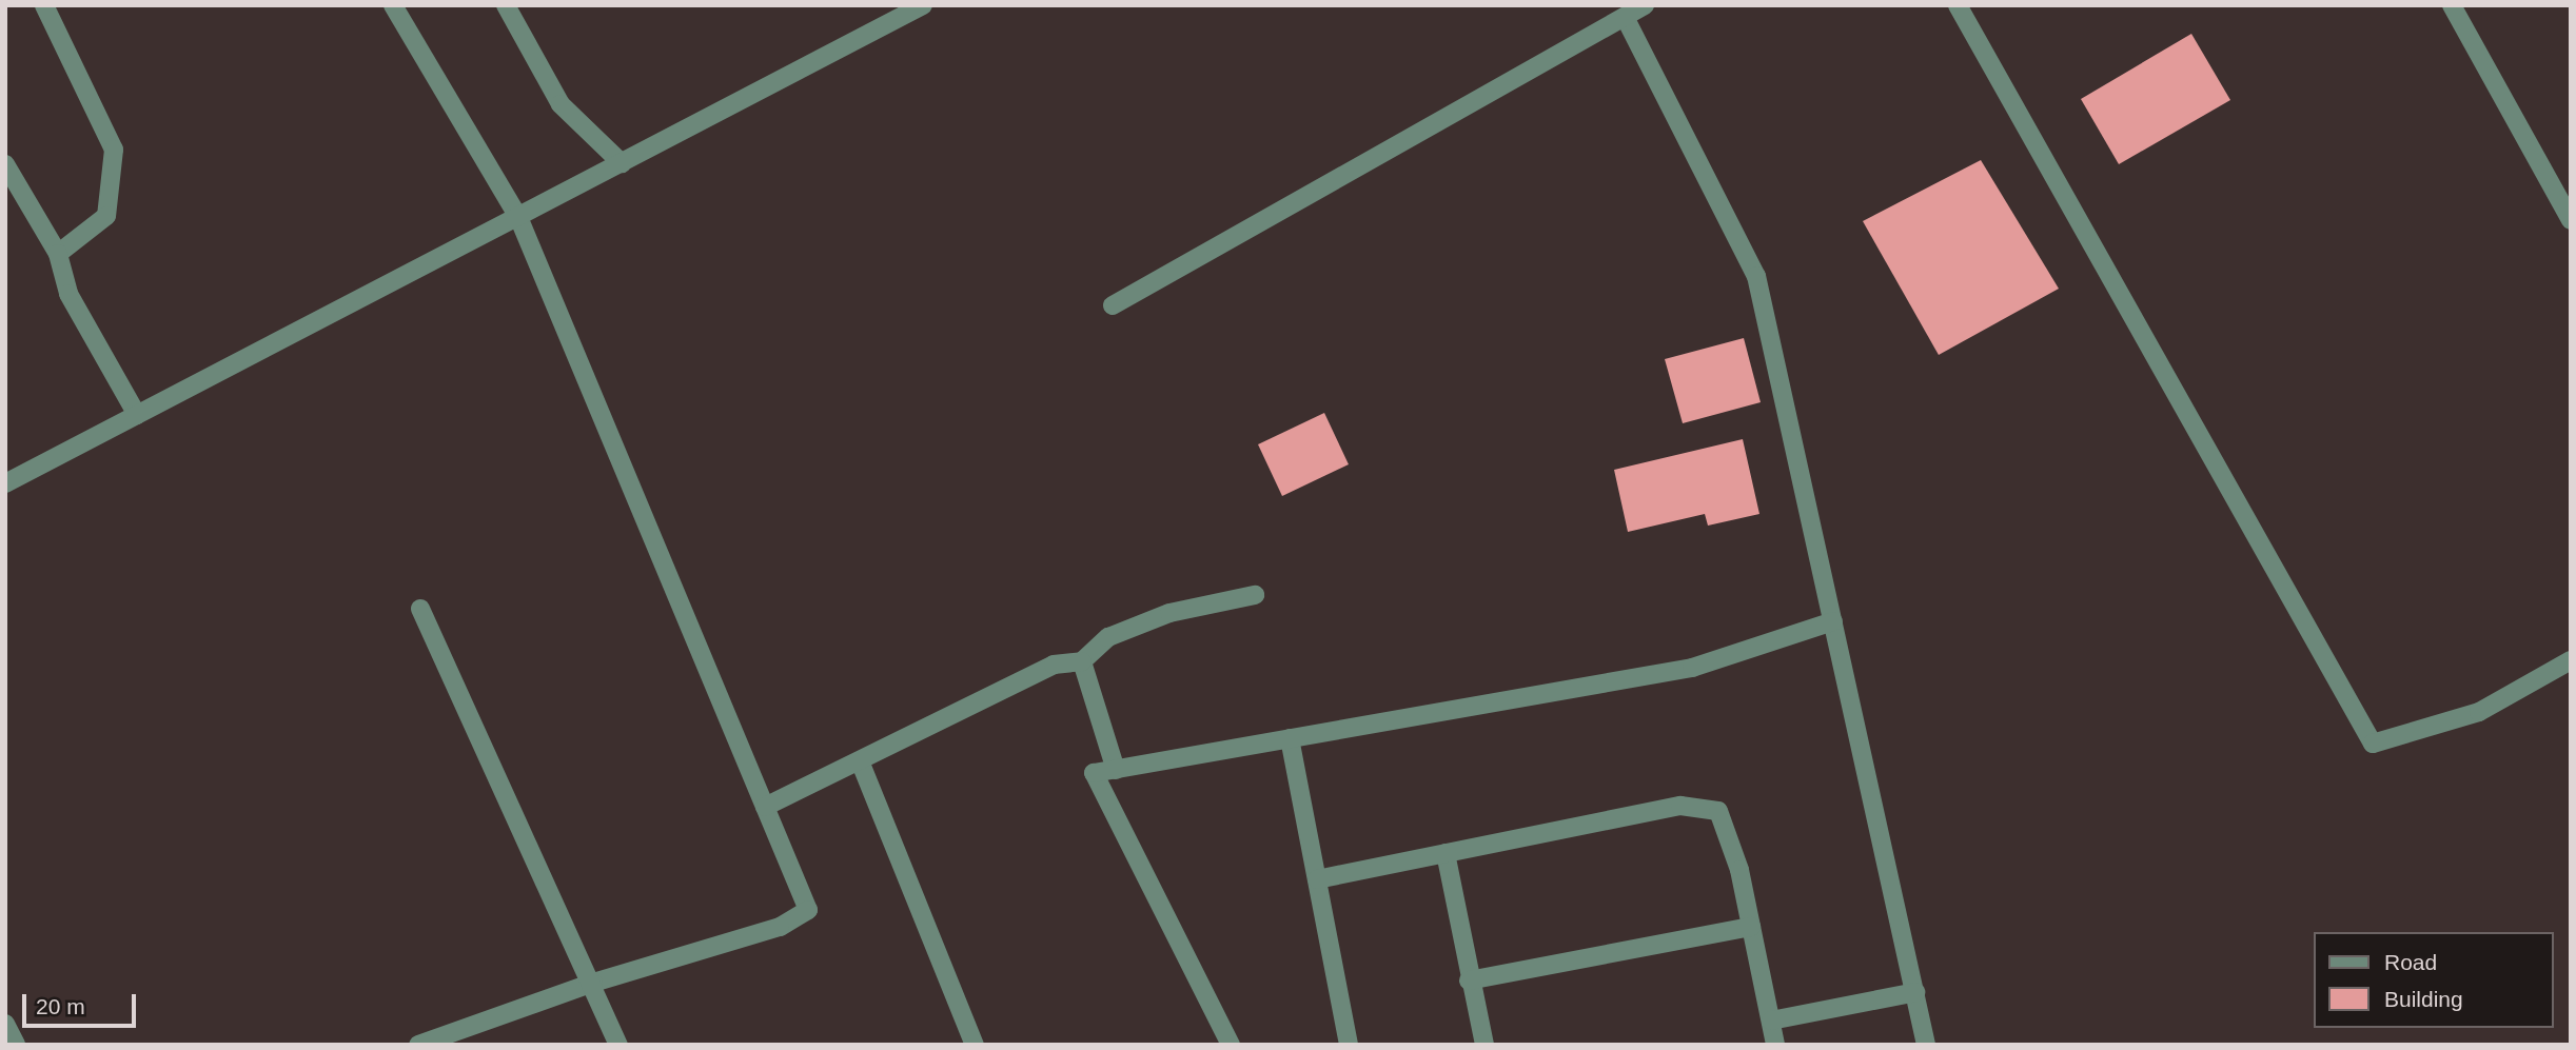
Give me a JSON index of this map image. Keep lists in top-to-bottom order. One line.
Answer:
{"legend":["Road","Building"],"scale_bar":"20 m"}
